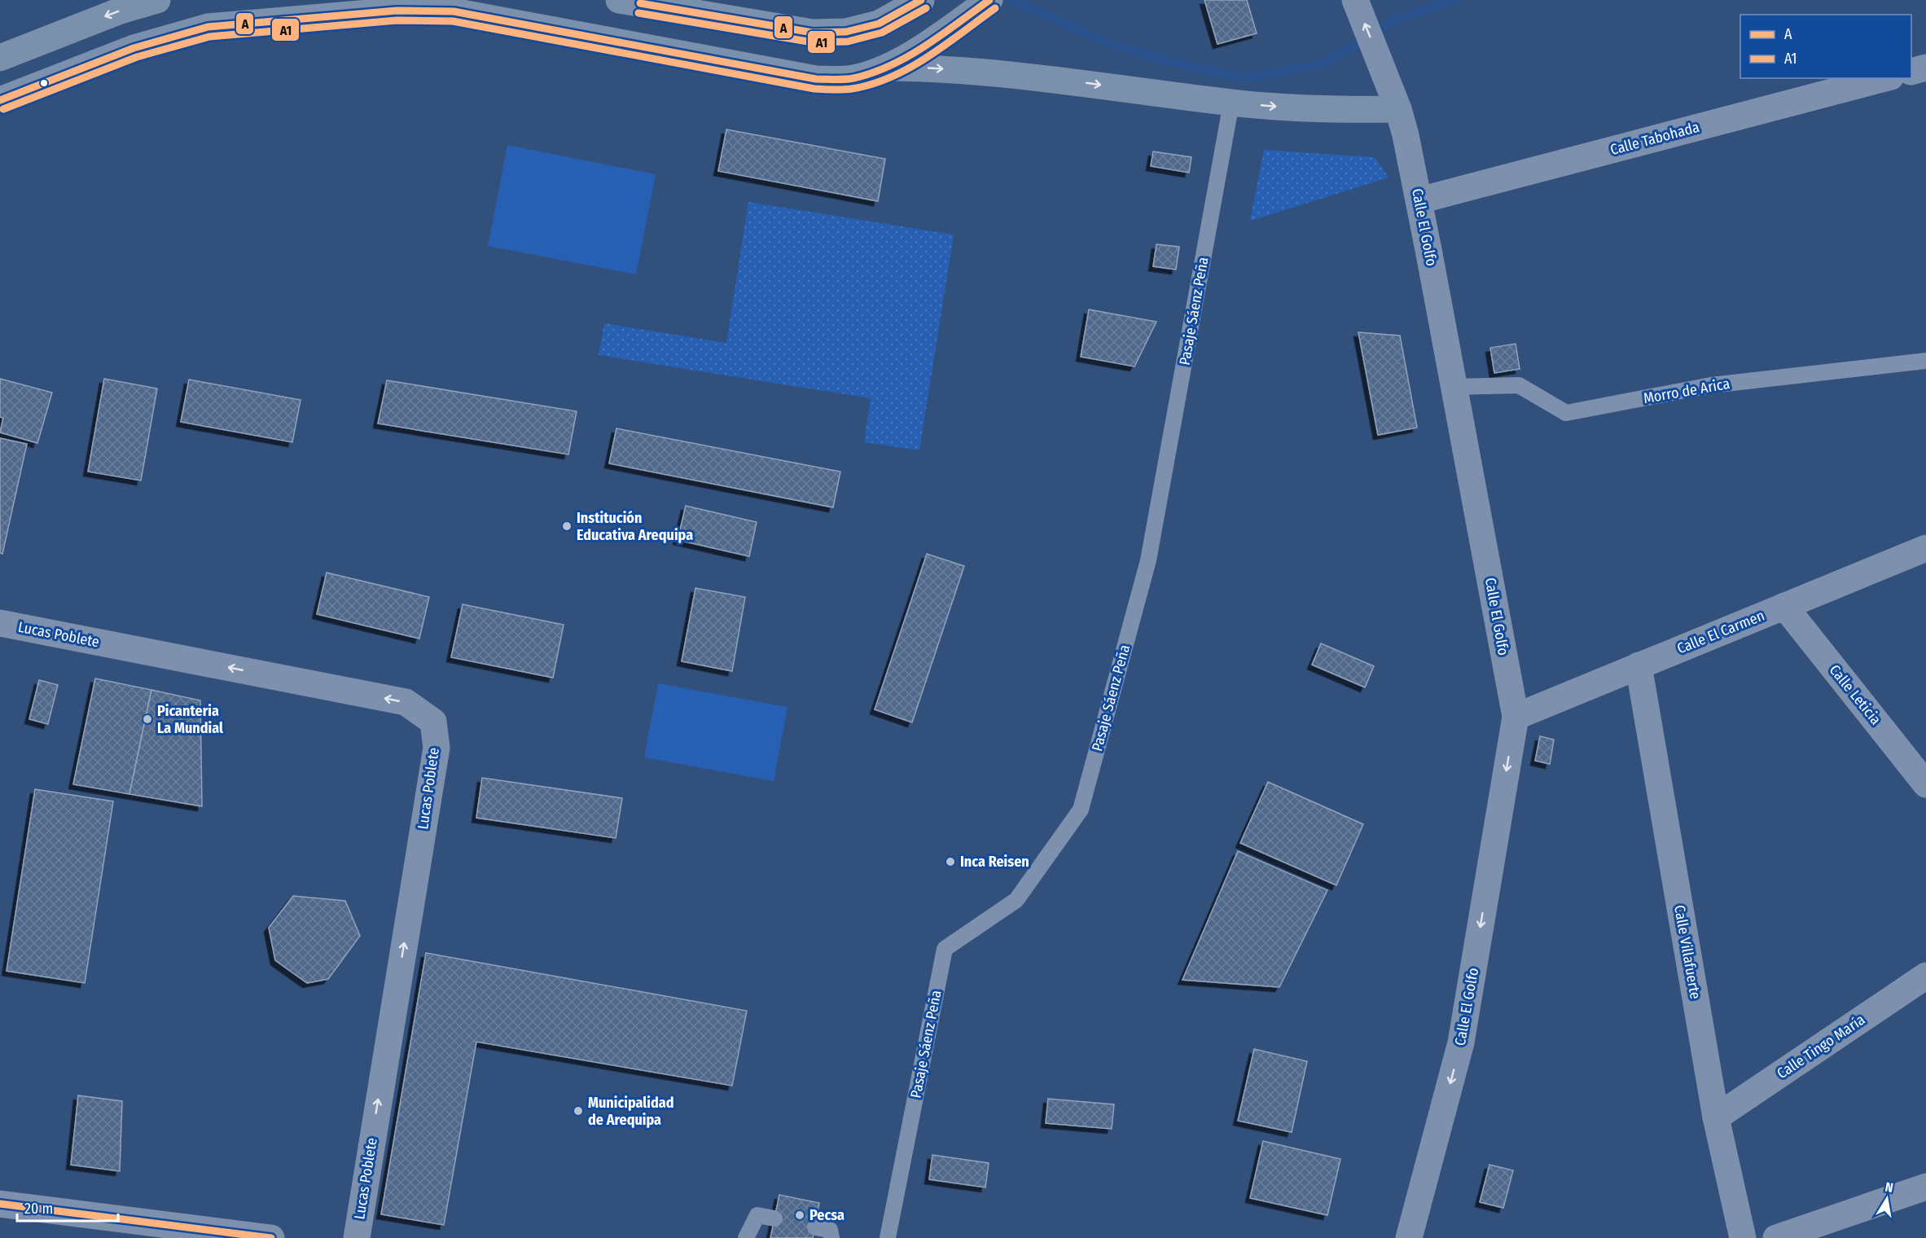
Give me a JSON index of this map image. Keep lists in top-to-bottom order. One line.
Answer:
{"streets":{"street":["Calle Tabohada","Calle El Golfo","Calle El Carmen","Lucas Poblete","Calle Leticia","Calle Villafuerte","Calle Tingo María"],"lane":["Pasaje Sáenz Peña","Morro de Arica"]},"crossings":[["Calle Tabohada","Calle El Golfo"],["Calle El Golfo","Morro de Arica"],["Calle El Golfo","Calle El Carmen"],["Calle El Carmen","Calle Leticia"],["Calle El Carmen","Calle Villafuerte"],["Calle Villafuerte","Calle Tingo María"]],"places":["Institución Educativa Arequipa","Picanteria La Mundial","Inca Reisen","Municipalidad de Arequipa","Pecsa"],"lines":["transit line A","transit line A1"],"legend":["A","A1"],"scale_bar":"20 m","north":"top"}
